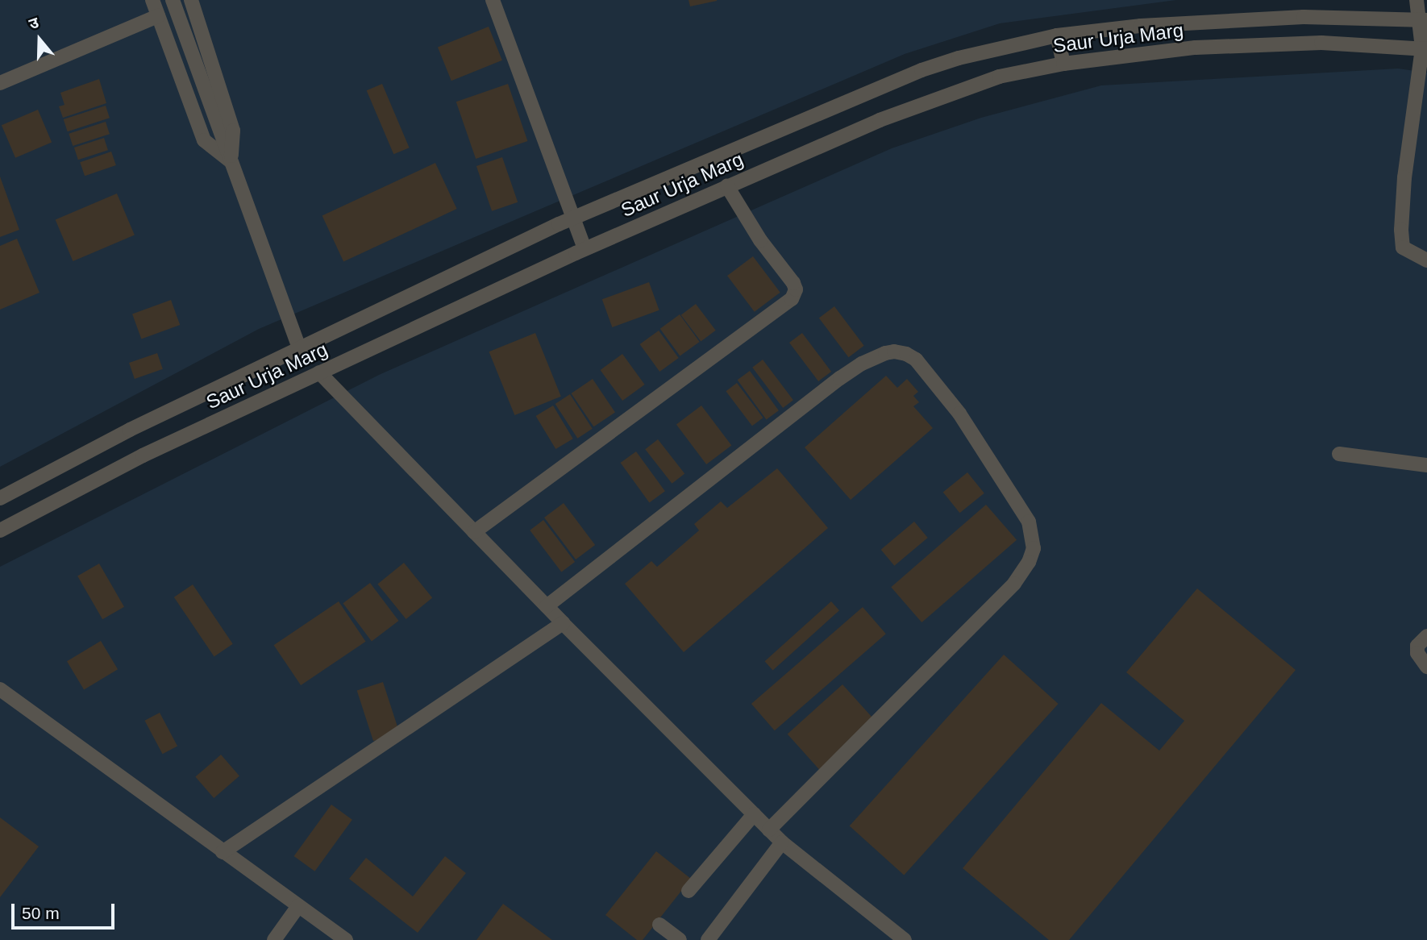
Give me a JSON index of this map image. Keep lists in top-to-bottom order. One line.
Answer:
{"streets":{"street":["Saur Urja Marg"]},"scale_bar":"50 m","north":"top"}
